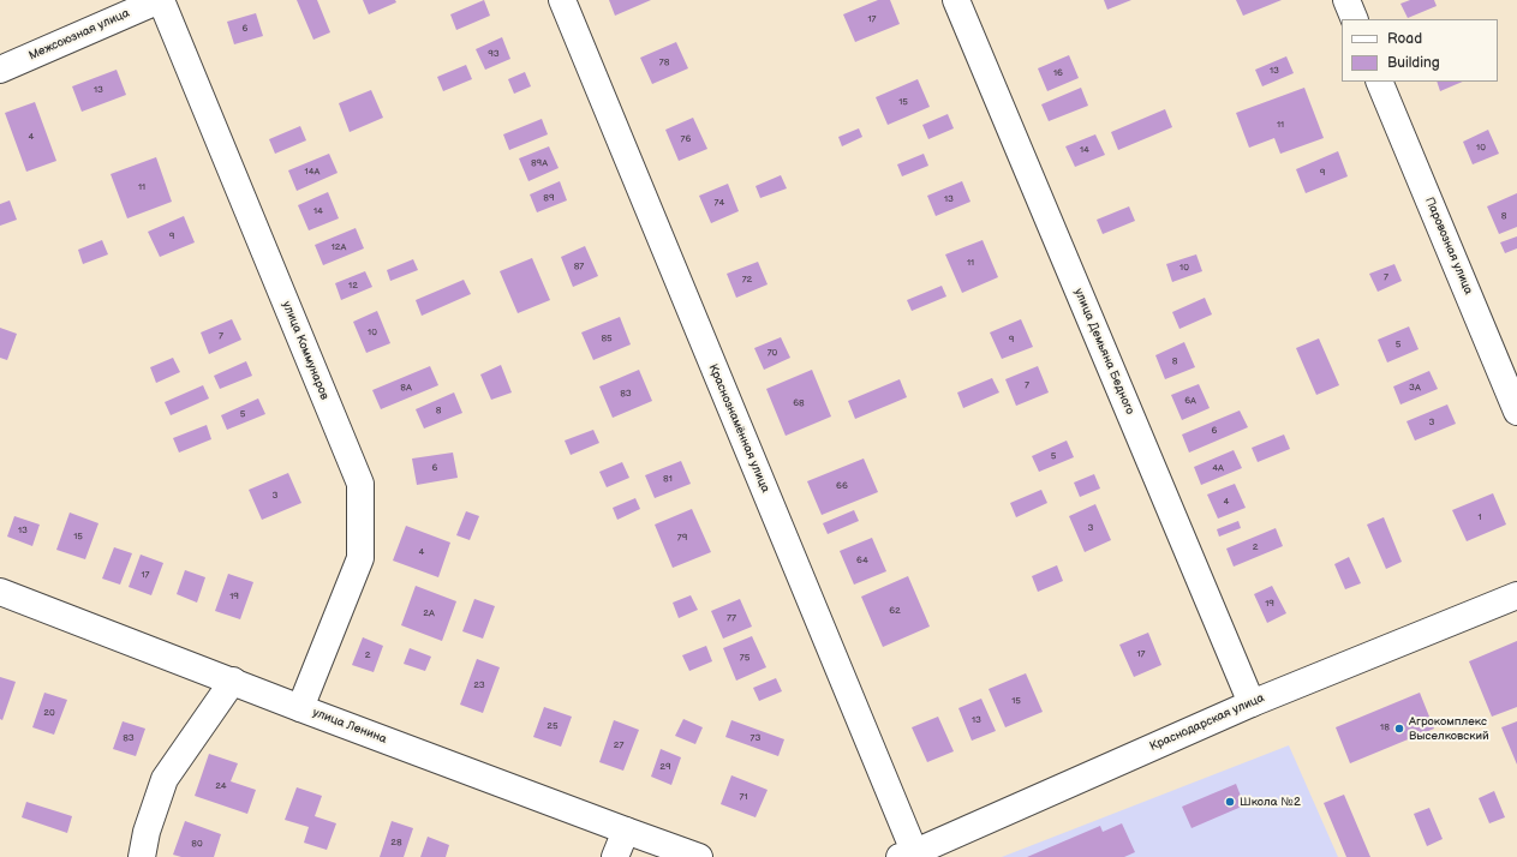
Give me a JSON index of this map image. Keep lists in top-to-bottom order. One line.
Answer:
{"streets":{"street":["Межсоюзная улица","Паровозная улица","улица Коммунаров","улица Демьяна Бедного","Краснознамённая улица","Краснодарская улица","улица Ленина"]},"crossings":[["Межсоюзная улица","улица Коммунаров"],["улица Коммунаров","улица Ленина"],["улица Демьяна Бедного","Краснодарская улица"],["Краснознамённая улица","Краснодарская улица"]],"places":["Агрокомплекс Выселковский","Школа №2"],"house_numbers":["17","6","93","78","13","16","13","15","11","4","76","10","14","89А","14А","9","11","89","13","74","14","8","9","12А","11","87","10","7","72","12","10","7","85","9","5","70","8","7","8А","3А","83","6А","68","8","5","3","6","5","6","4А","81","66","3","4","1","3","13","15","79","2","4","64","17","19","19","62","2А","77","17","2","75","23","15","20","13","25","18","83","73","27","29","24","71","28","80"],"legend":["Road","Building"]}
